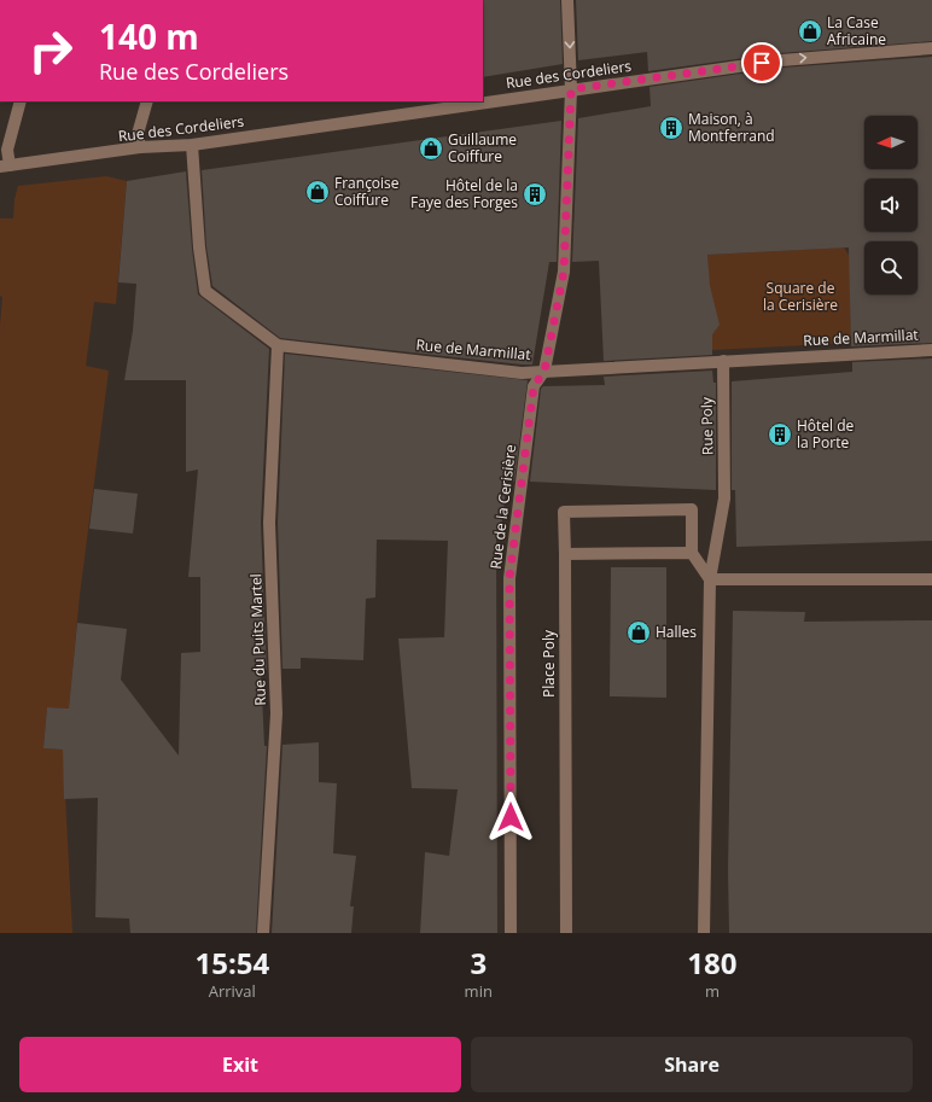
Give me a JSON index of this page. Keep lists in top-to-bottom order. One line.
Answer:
{"streets":{"street":["Rue des Cordeliers","Rue de Marmillat","Rue Poly","Rue de la Cerisière","Rue du Puits Martel","Place Poly"]},"crossings":[["Rue des Cordeliers","Rue de la Cerisière"],["Rue de Marmillat","Rue Poly"],["Rue de Marmillat","Rue de la Cerisière"],["Rue de Marmillat","Rue du Puits Martel"]],"one_way":["Rue des Cordeliers"],"parks":["Square de la Cerisière"],"places":{"shop":["La Case Africaine","Guillaume Coiffure","Françoise Coiffure","Halles"],"building":["Maison, à Montferrand","Hôtel de la Faye des Forges","Hôtel de la Porte"]},"north":"left","page":{"turn":["140 m","Rue des Cordeliers"],"eta":["15:54","Arrival","3","min","180","m"],"buttons":["Exit","Share"]}}
